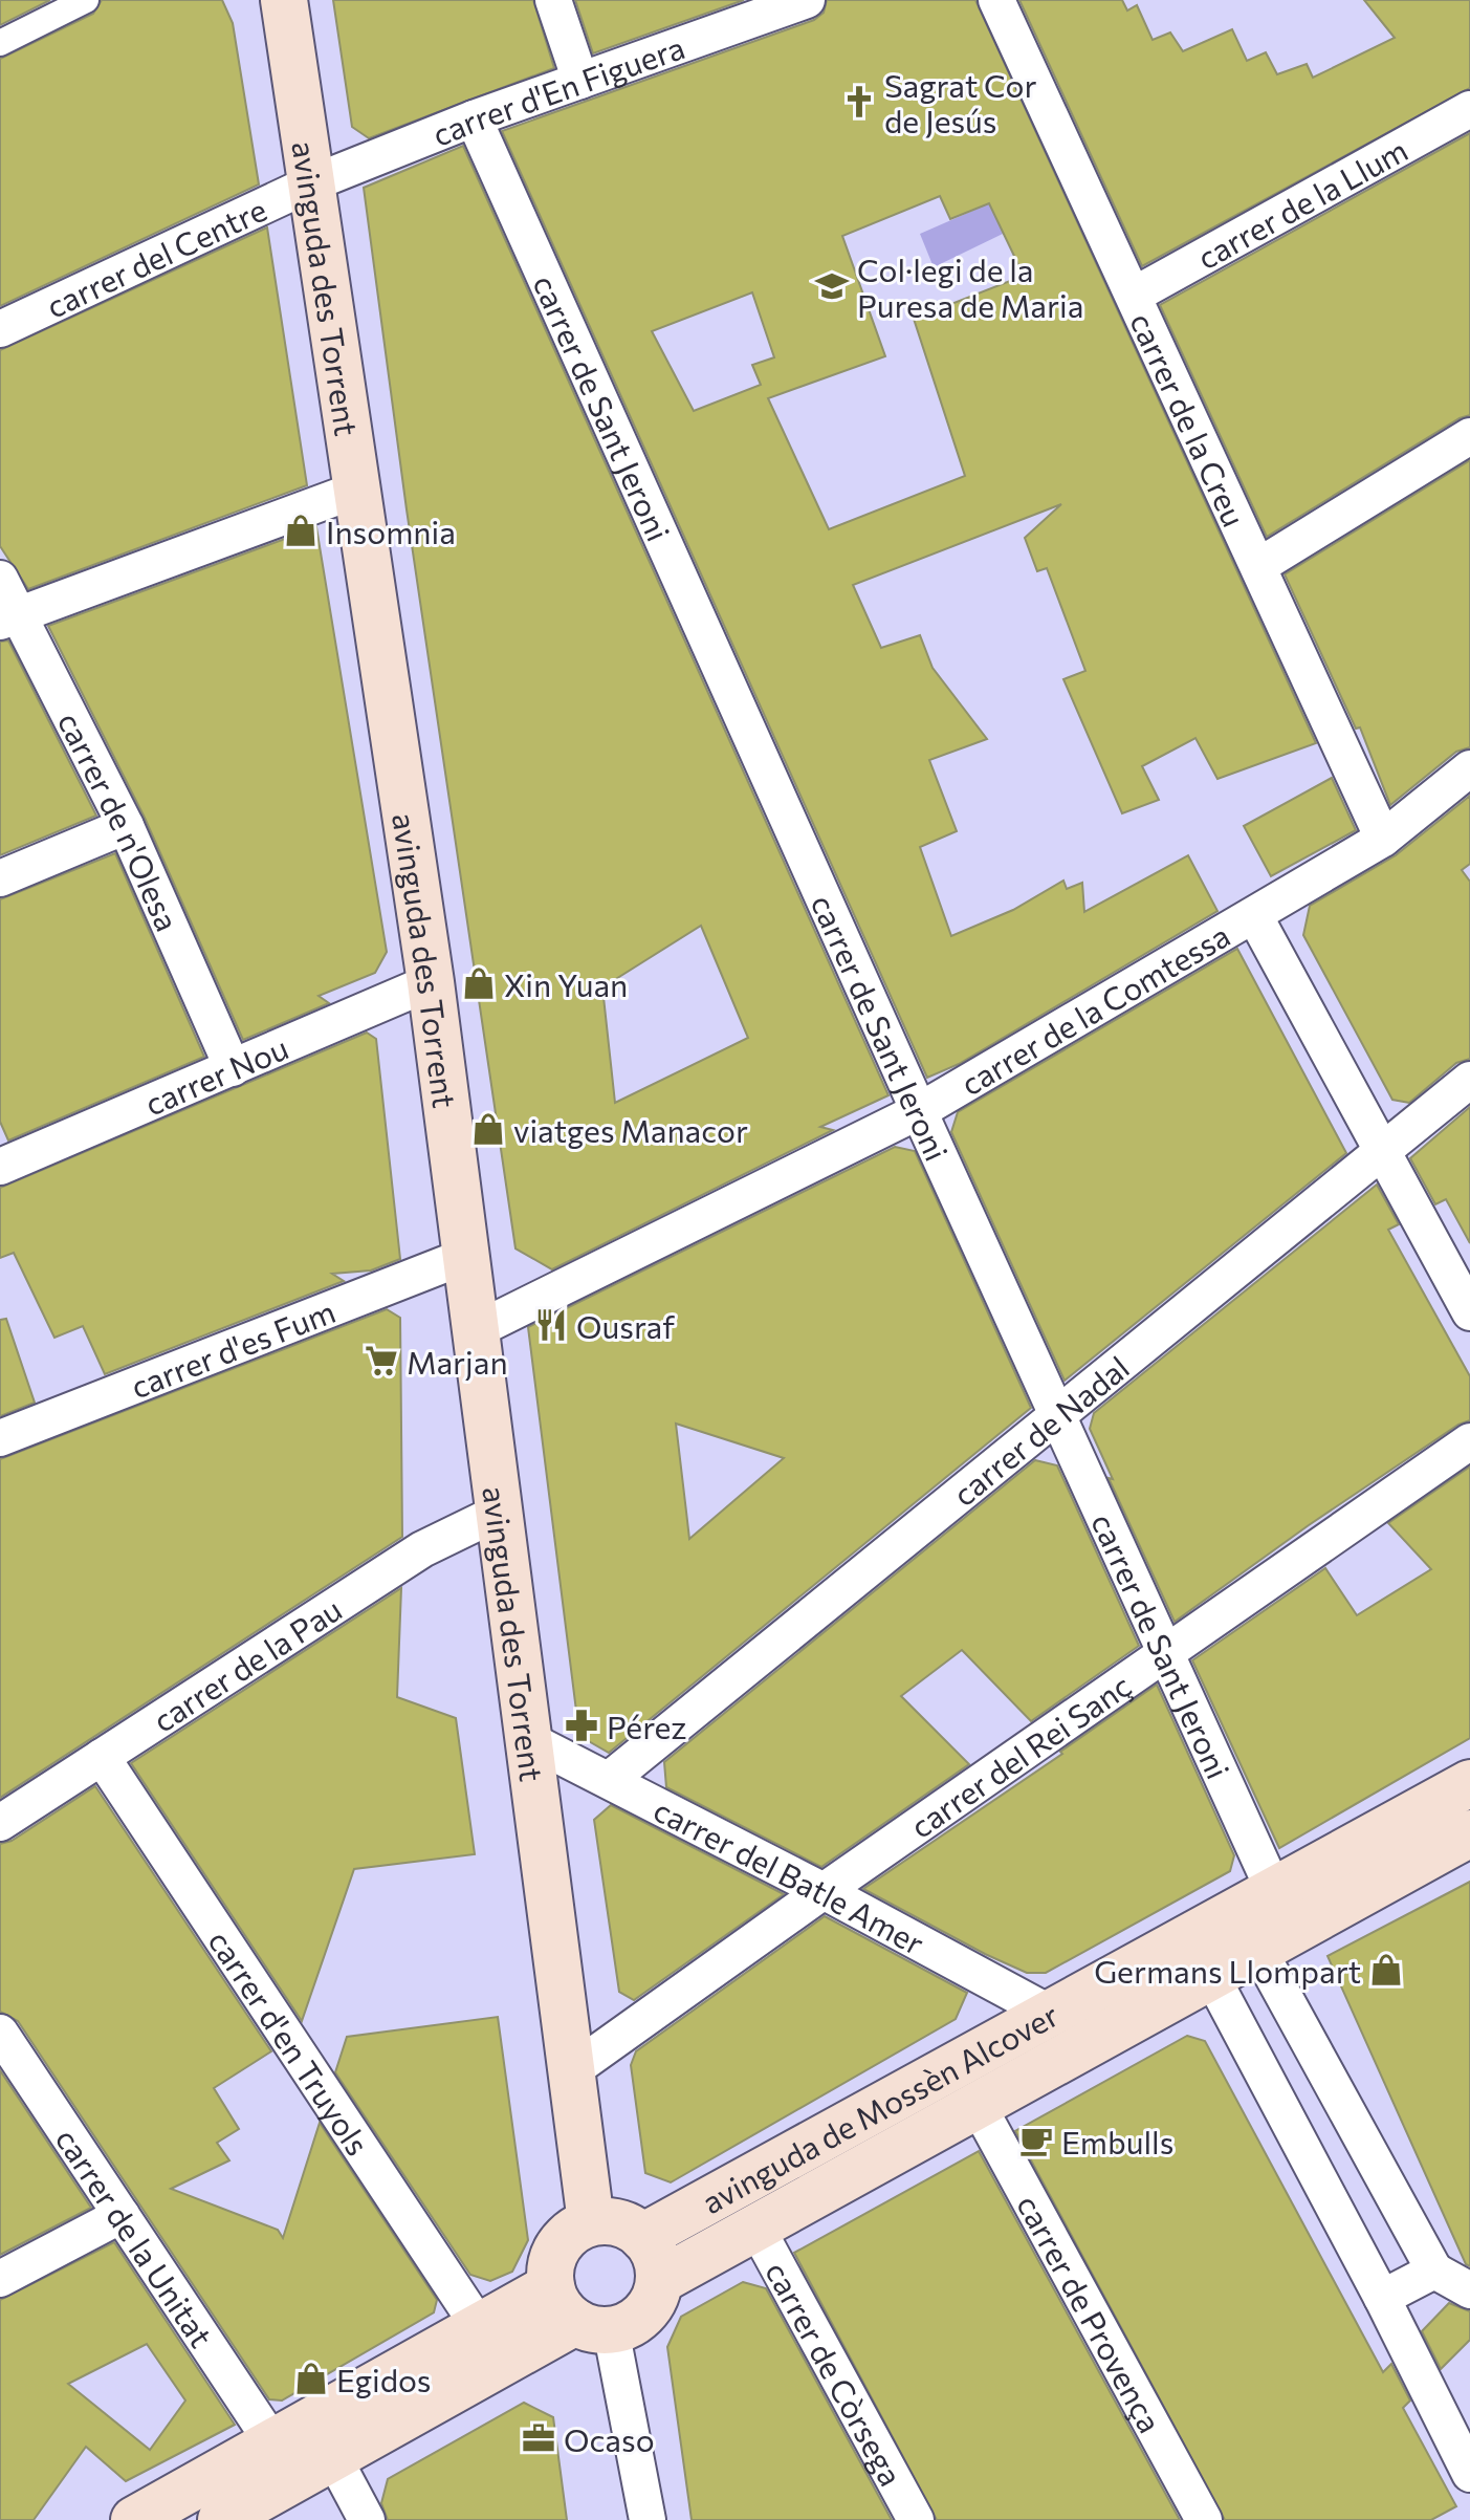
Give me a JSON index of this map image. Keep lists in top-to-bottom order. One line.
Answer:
{"streets":{"main road":["avinguda des Torrent","avinguda de Mossèn Alcover"],"street":["carrer d'En Figuera","carrer de la Llum","carrer del Centre","carrer de Sant Jeroni","carrer de la Creu","carrer de n'Olesa","carrer de la Comtessa","carrer Nou","carrer d'es Fum","carrer de Nadal","carrer de la Pau","carrer del Rei Sanç","carrer del Batle Amer","carrer d'en Truyols","carrer de la Unitat","carrer de Provença","carrer de Còrsega"]},"crossings":[["carrer d'En Figuera","carrer del Centre"],["carrer d'En Figuera","avinguda des Torrent"],["carrer d'En Figuera","carrer de Sant Jeroni"],["carrer de la Llum","carrer de la Creu"],["carrer del Centre","avinguda des Torrent"],["avinguda des Torrent","carrer de la Comtessa"],["avinguda des Torrent","carrer Nou"],["avinguda des Torrent","carrer d'es Fum"],["avinguda des Torrent","carrer de la Pau"],["avinguda des Torrent","carrer del Rei Sanç"],["avinguda des Torrent","carrer del Batle Amer"],["avinguda des Torrent","avinguda de Mossèn Alcover"],["carrer de Sant Jeroni","carrer de la Comtessa"],["carrer de Sant Jeroni","carrer de Nadal"],["carrer de Sant Jeroni","carrer del Rei Sanç"],["carrer de Sant Jeroni","avinguda de Mossèn Alcover"],["carrer de la Creu","carrer de la Comtessa"],["carrer de n'Olesa","carrer Nou"],["carrer de Nadal","carrer del Batle Amer"],["carrer de la Pau","carrer d'en Truyols"],["carrer del Rei Sanç","carrer del Batle Amer"],["carrer del Batle Amer","avinguda de Mossèn Alcover"],["avinguda de Mossèn Alcover","carrer de Provença"],["avinguda de Mossèn Alcover","carrer de Còrsega"]],"places":{"church":["Sagrat Cor de Jesús"],"school or university":["Col·legi de la Puresa de Maria"],"shop":["Insomnia","Xin Yuan","viatges Manacor","Germans Llompart","Egidos"],"restaurant":["Ousraf"],"supermarket":["Marjan"],"pharmacy":["Pérez"],"cafe":["Embulls"],"office":["Ocaso"]}}
